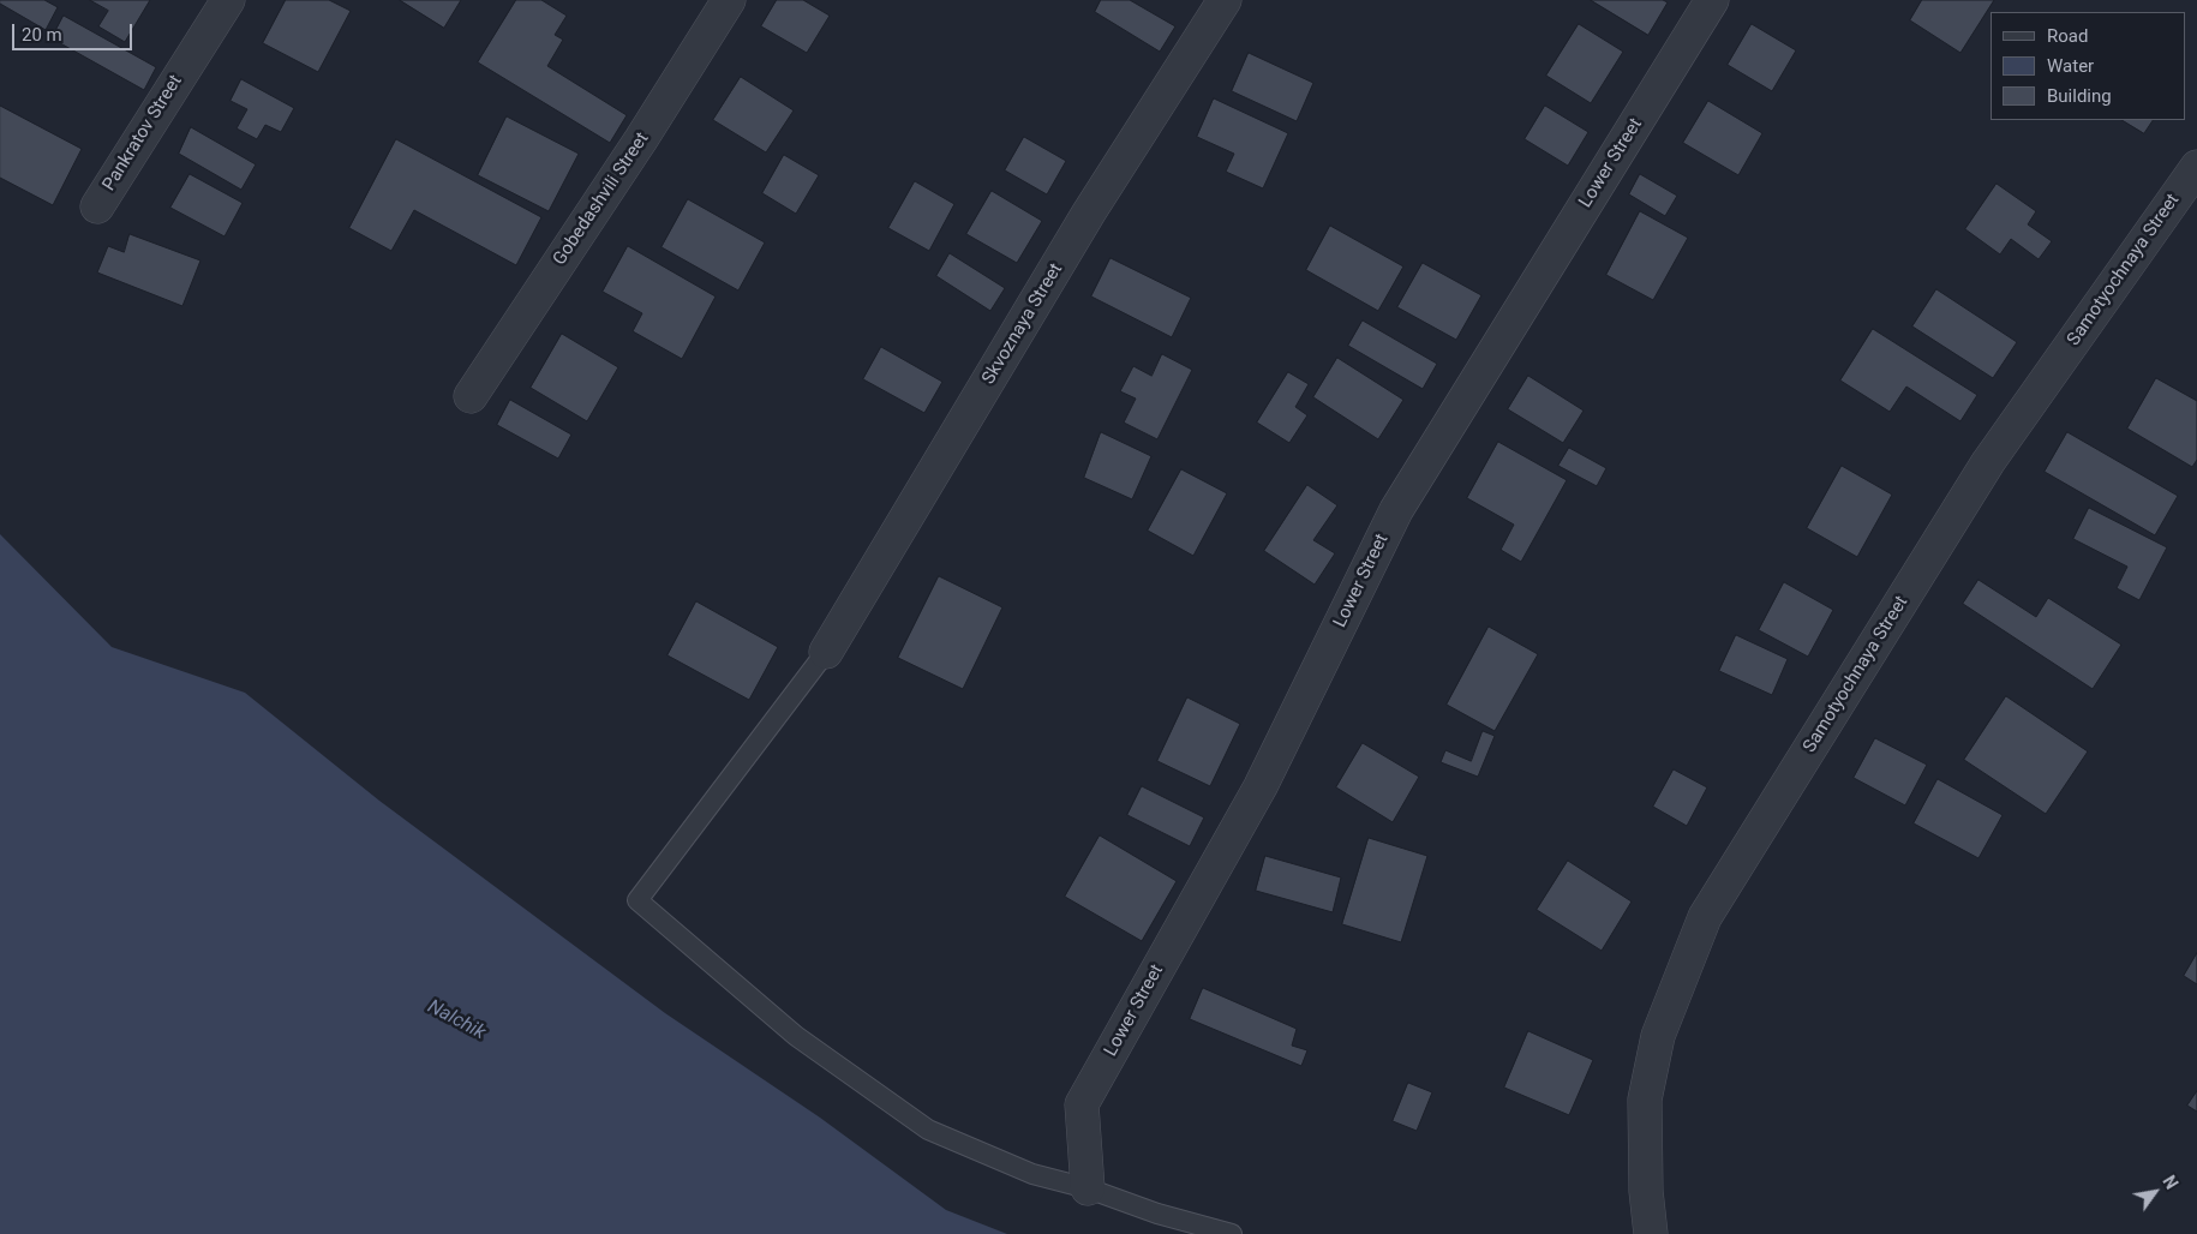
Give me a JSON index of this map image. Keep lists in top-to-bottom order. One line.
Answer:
{"streets":{"street":["Pankratov Street","Lower Street","Gobedashvili Street","Samotyochnaya Street","Skvoznaya Street"]},"water":["Nalchik"],"legend":["Road","Water","Building"],"scale_bar":"20 m","north":"top right"}
